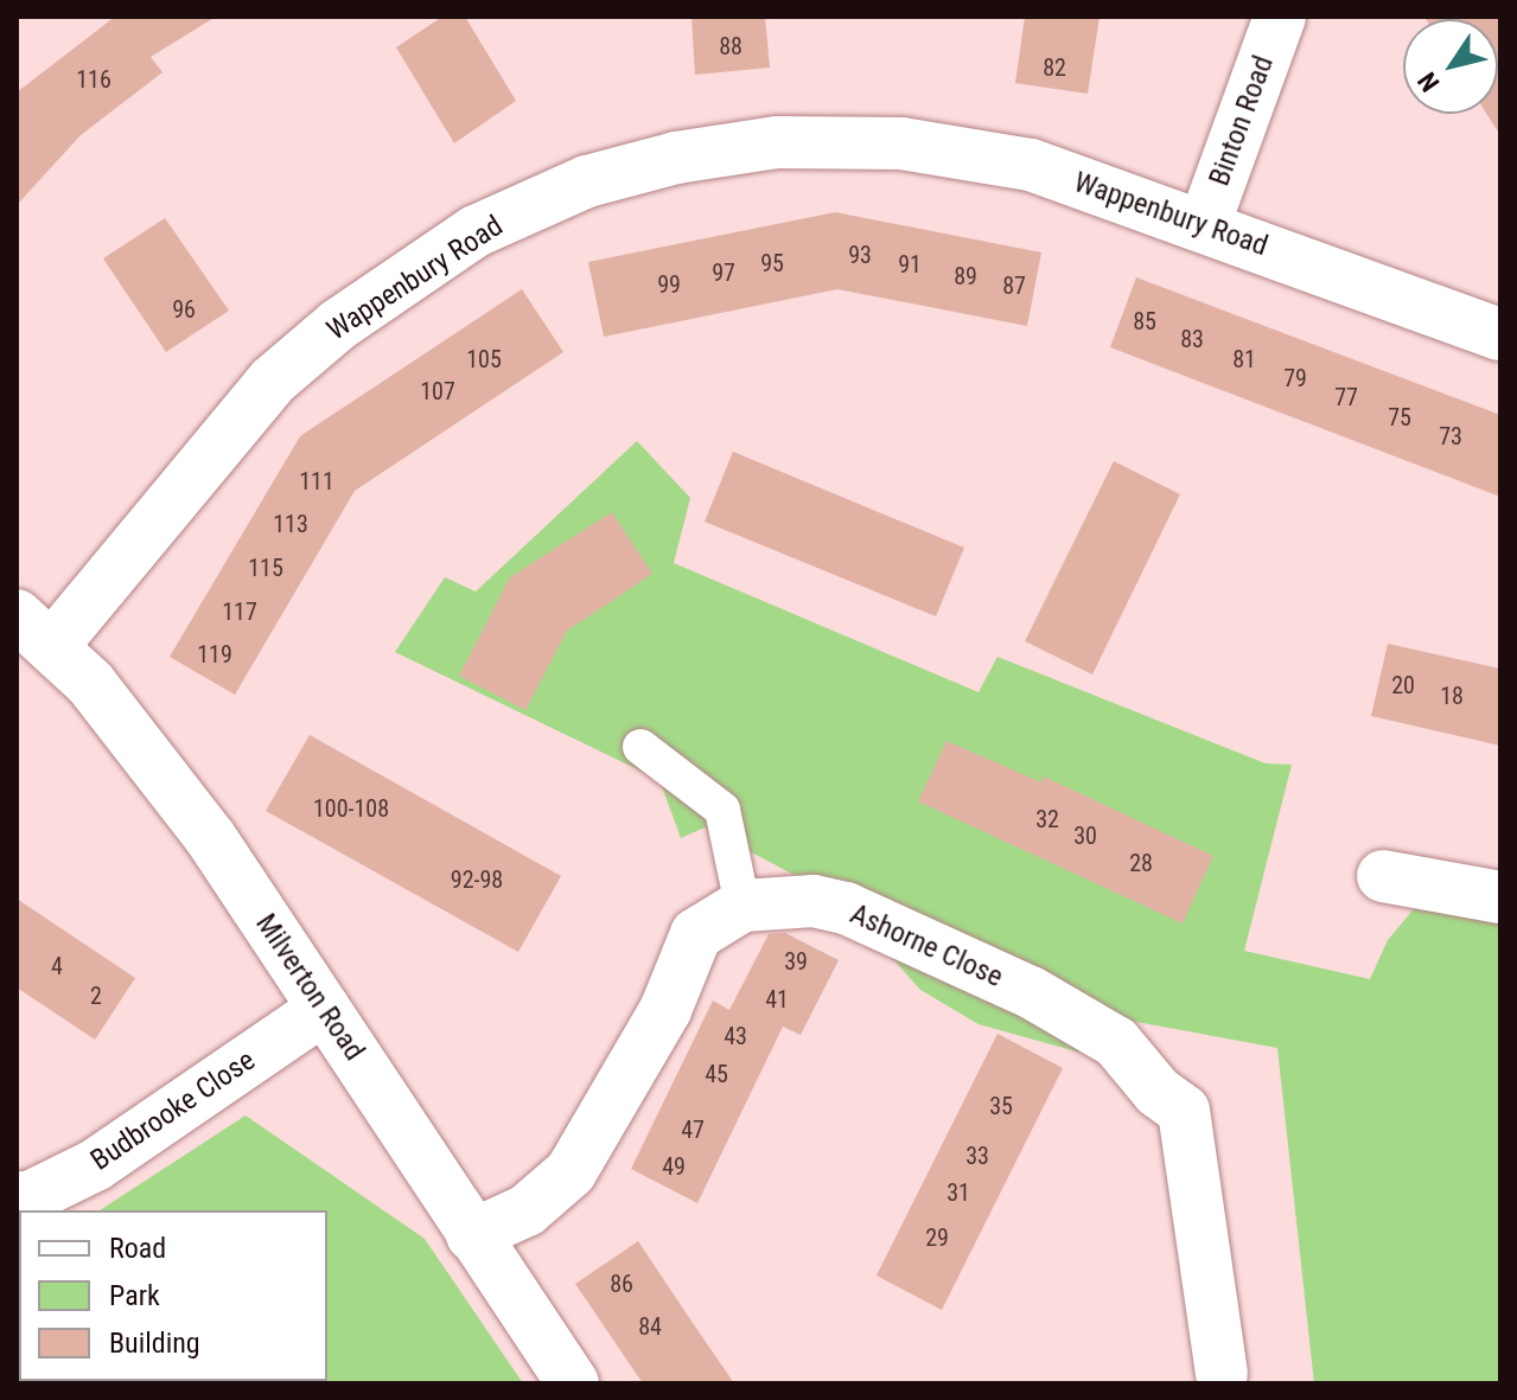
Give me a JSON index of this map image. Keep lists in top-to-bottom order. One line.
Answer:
{"streets":{"street":["Binton Road","Wappenbury Road","Ashorne Close","Milverton Road","Budbrooke Close"]},"crossings":[["Binton Road","Wappenbury Road"],["Wappenbury Road","Milverton Road"],["Ashorne Close","Milverton Road"],["Milverton Road","Budbrooke Close"]],"house_numbers":["88","82","116","93","95","91","97","89","99","87","96","85","83","105","81","79","107","77","75","73","111","113","115","117","119","20","18","100-108","32","30","28","92-98","39","4","2","41","43","45","35","47","33","49","31","29","86","84"],"legend":["Road","Park","Building"],"north":"bottom left"}
